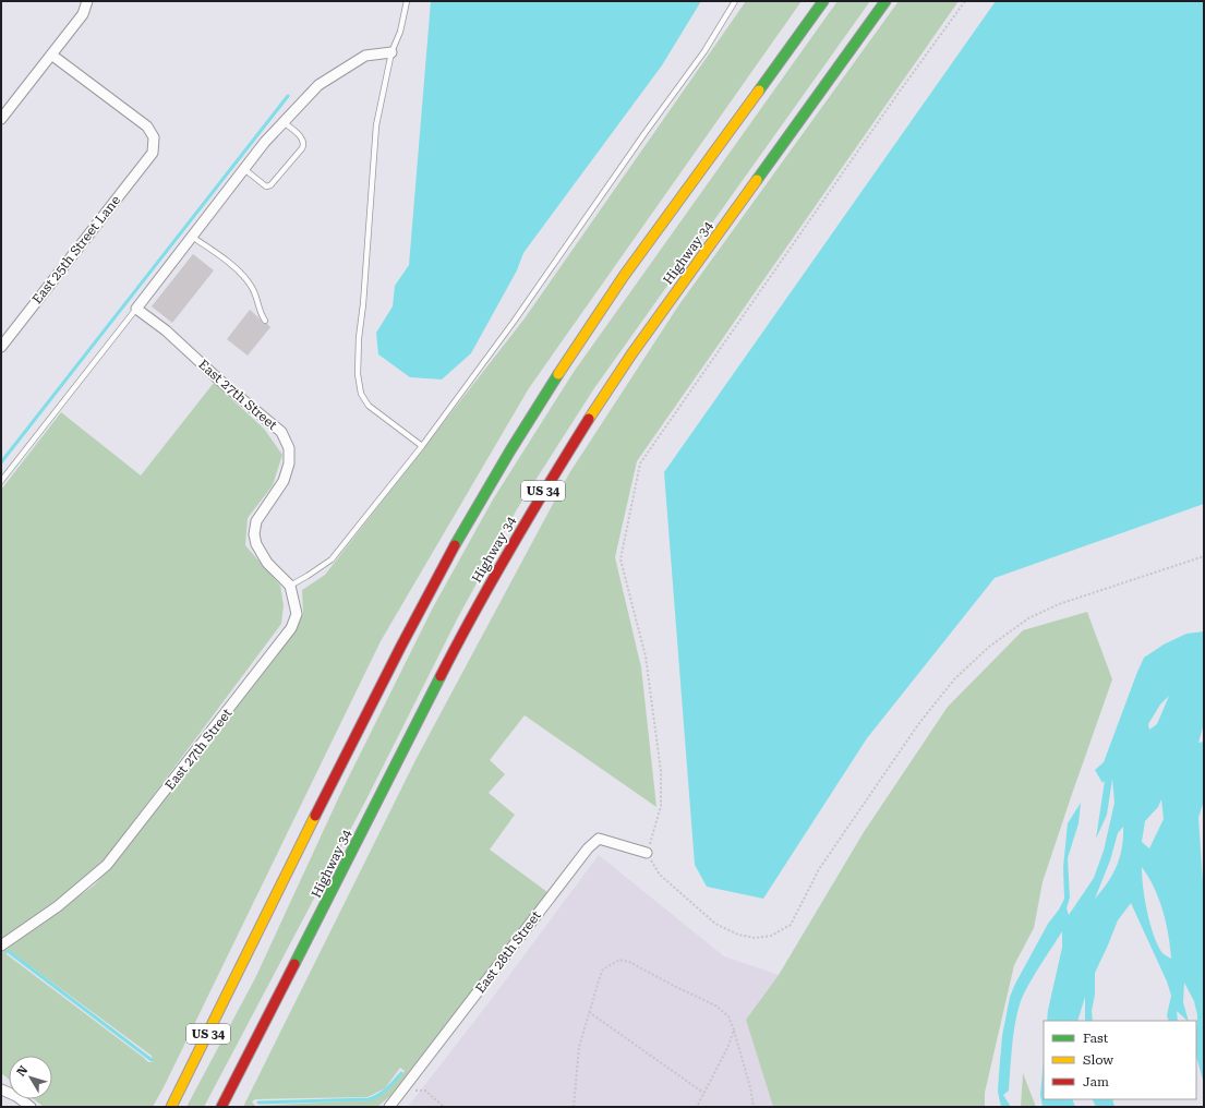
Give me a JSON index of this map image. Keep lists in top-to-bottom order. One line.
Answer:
{"streets":{"highway":["Highway 34","US 34"],"street":["East 25th Street Lane","East 27th Street","East 28th Street"]},"legend":["Fast","Slow","Jam"],"north":"top left"}
